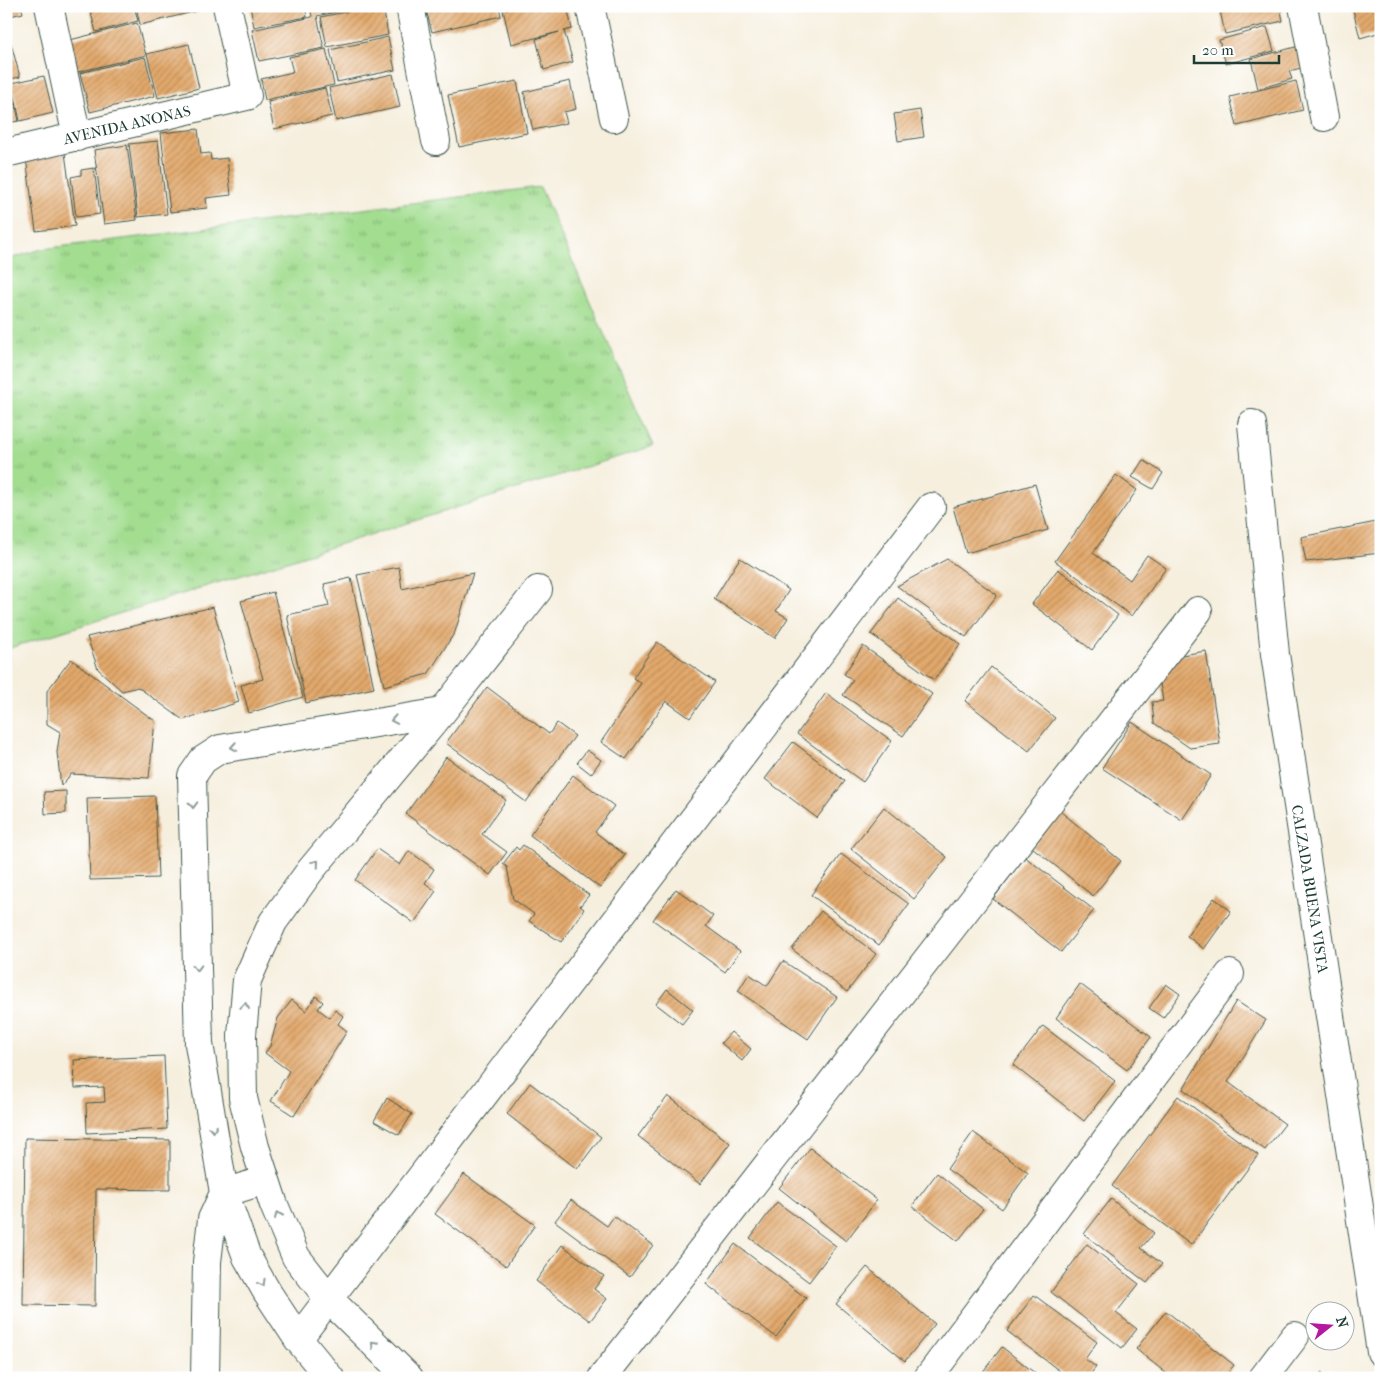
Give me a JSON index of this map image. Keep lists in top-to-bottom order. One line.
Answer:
{"streets":{"street":["AVENIDA ANONAS","CALZADA BUENA VISTA"]},"scale_bar":"20 m","north":"right"}
